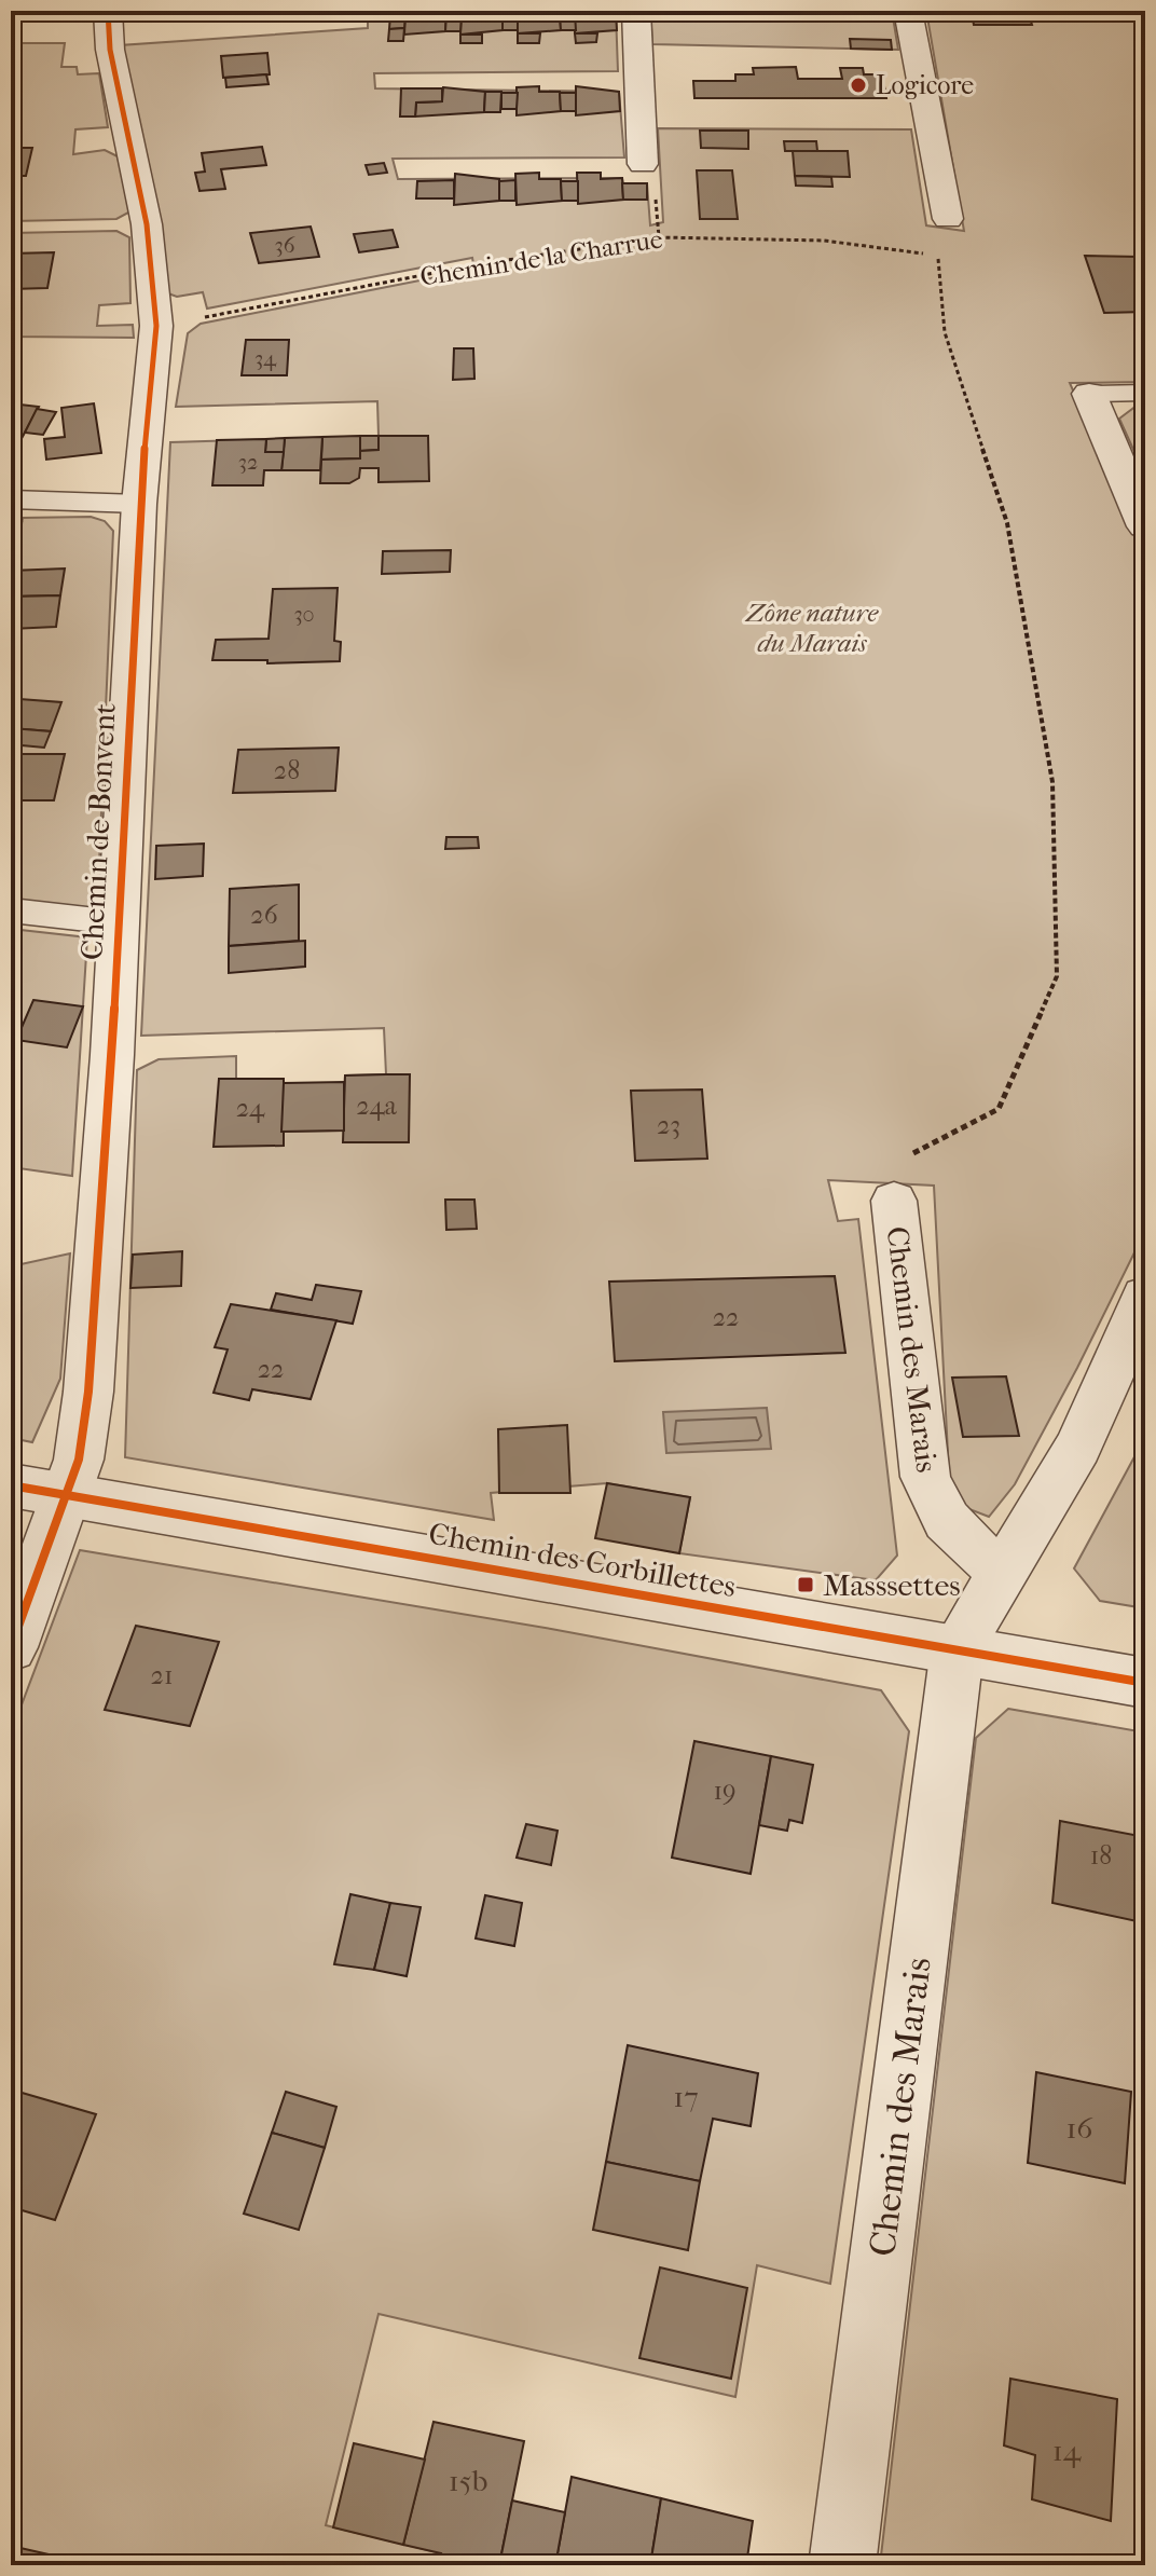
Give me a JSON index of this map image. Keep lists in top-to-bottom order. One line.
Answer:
{"streets":{"street":["Chemin de Bonvent","Chemin des Marais","Chemin des Corbillettes"],"path":["Chemin de la Charrue"]},"crossings":[["Chemin de la Charrue","Chemin de Bonvent"],["Chemin de la Charrue","Chemin des Marais"],["Chemin de Bonvent","Chemin des Corbillettes"],["Chemin des Marais","Chemin des Corbillettes"]],"parks":["Zône nature du Marais"],"places":{"other":["Logicore"],"transit":["Masssettes"]},"house_numbers":["36","34","32","30","28","26","24a","24","23","22","22","21","19","18","17","16","14","15b"]}
